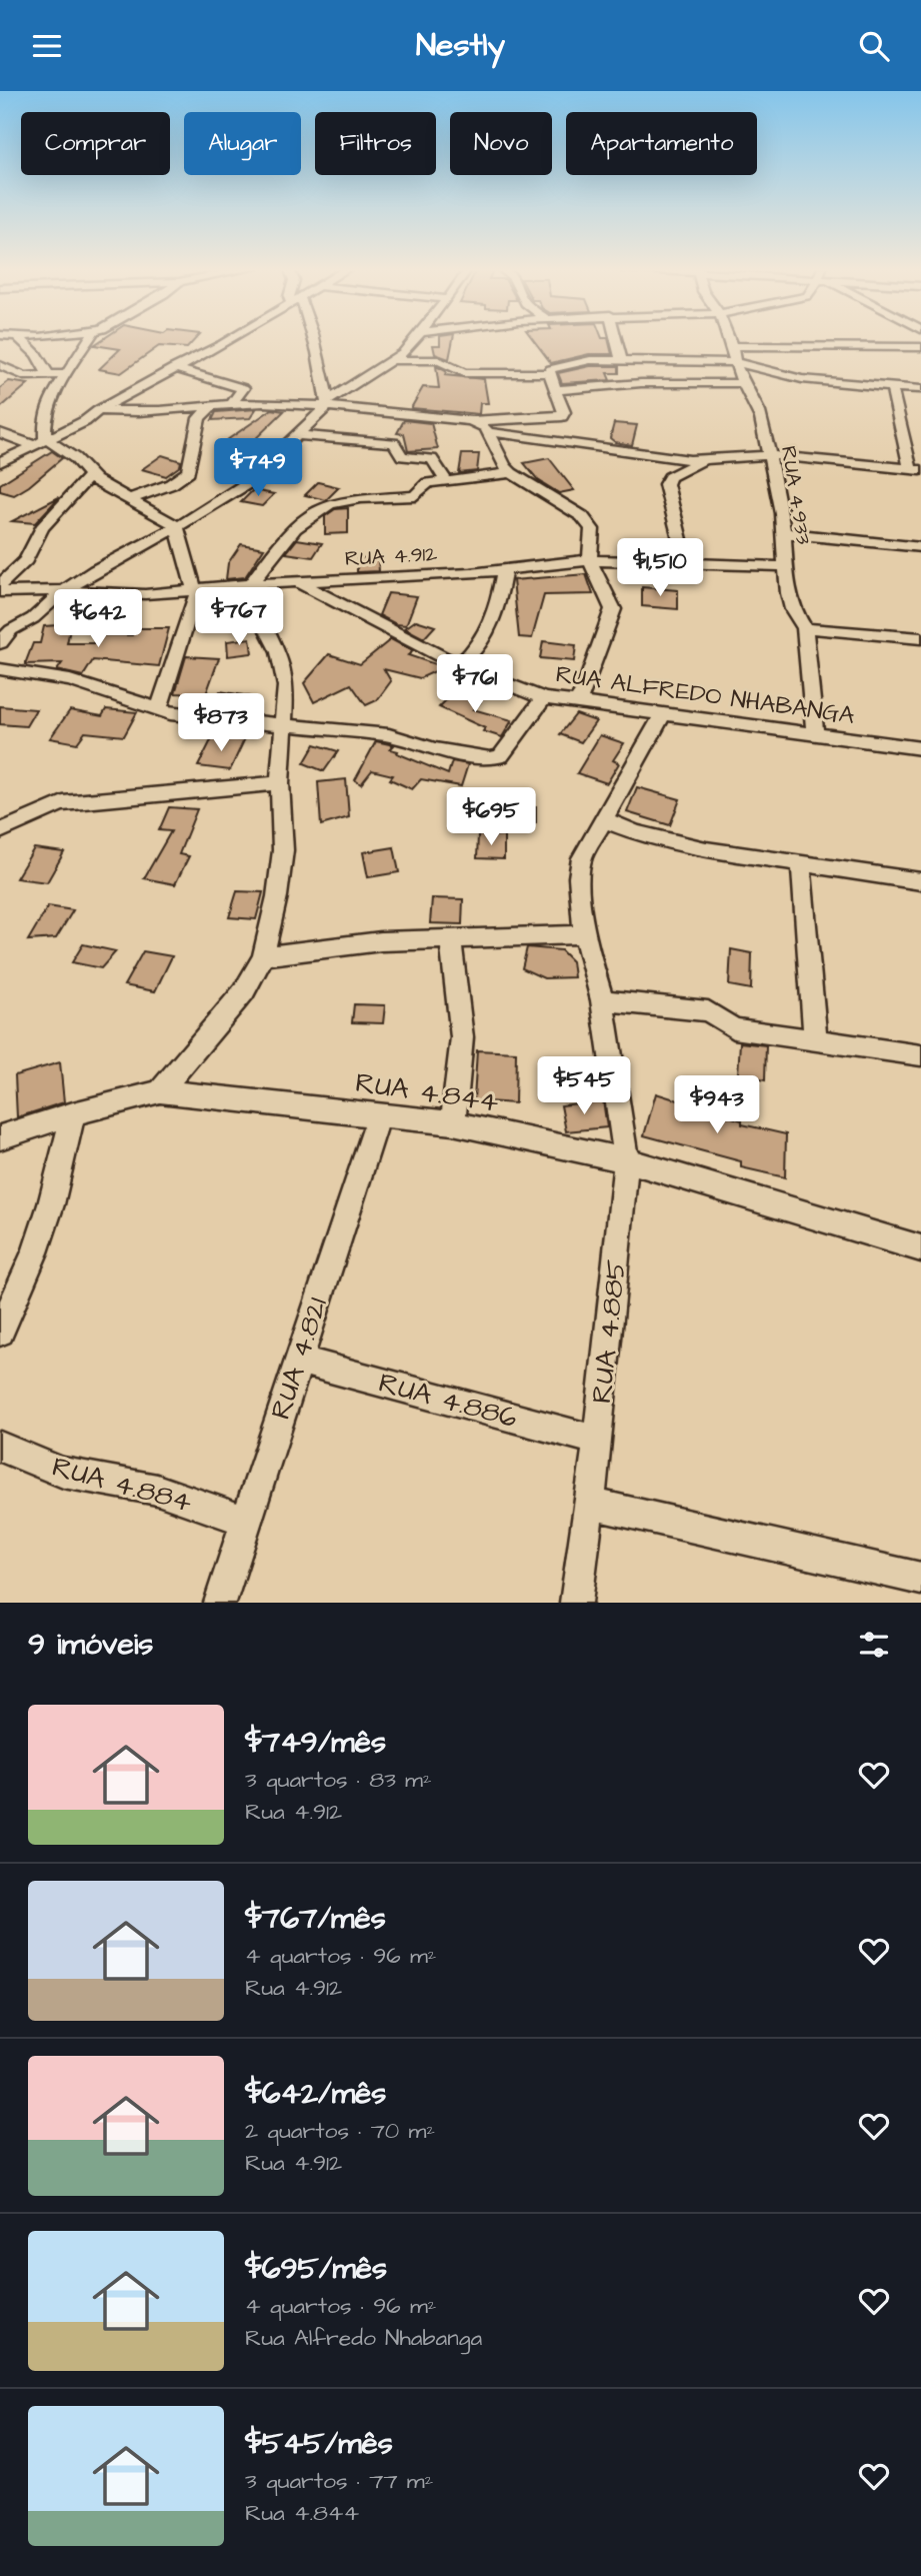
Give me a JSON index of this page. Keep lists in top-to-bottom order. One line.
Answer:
{"streets":{"street":["RUA 4.933","RUA 4.912","RUA ALFREDO NHABANGA","RUA 4.844","RUA 4.885","RUA 4.821","RUA 4.886","RUA 4.884"]},"crossings":[["RUA 4.933","RUA 4.912"],["RUA 4.933","RUA ALFREDO NHABANGA"],["RUA 4.912","RUA ALFREDO NHABANGA"],["RUA ALFREDO NHABANGA","RUA 4.885"],["RUA 4.844","RUA 4.885"],["RUA 4.844","RUA 4.821"],["RUA 4.885","RUA 4.886"],["RUA 4.821","RUA 4.886"],["RUA 4.821","RUA 4.884"]],"page":{"header":"Nestly","chip":["Comprar","Alugar","Filtros","Novo","Apartamento"],"price":["$749","$1,510","$767","$642","$761","$873","$695","$545","$943"],"heading":"9 imóveis","list":[{"name":"$749/mês","note":"3 quartos · 83 m² · Rua 4.912"},{"name":"$767/mês","note":"4 quartos · 96 m² · Rua 4.912"},{"name":"$642/mês","note":"2 quartos · 70 m² · Rua 4.912"},{"name":"$695/mês","note":"4 quartos · 96 m² · Rua Alfredo Nhabanga"},{"name":"$545/mês","note":"3 quartos · 77 m² · Rua 4.844"}]}}
